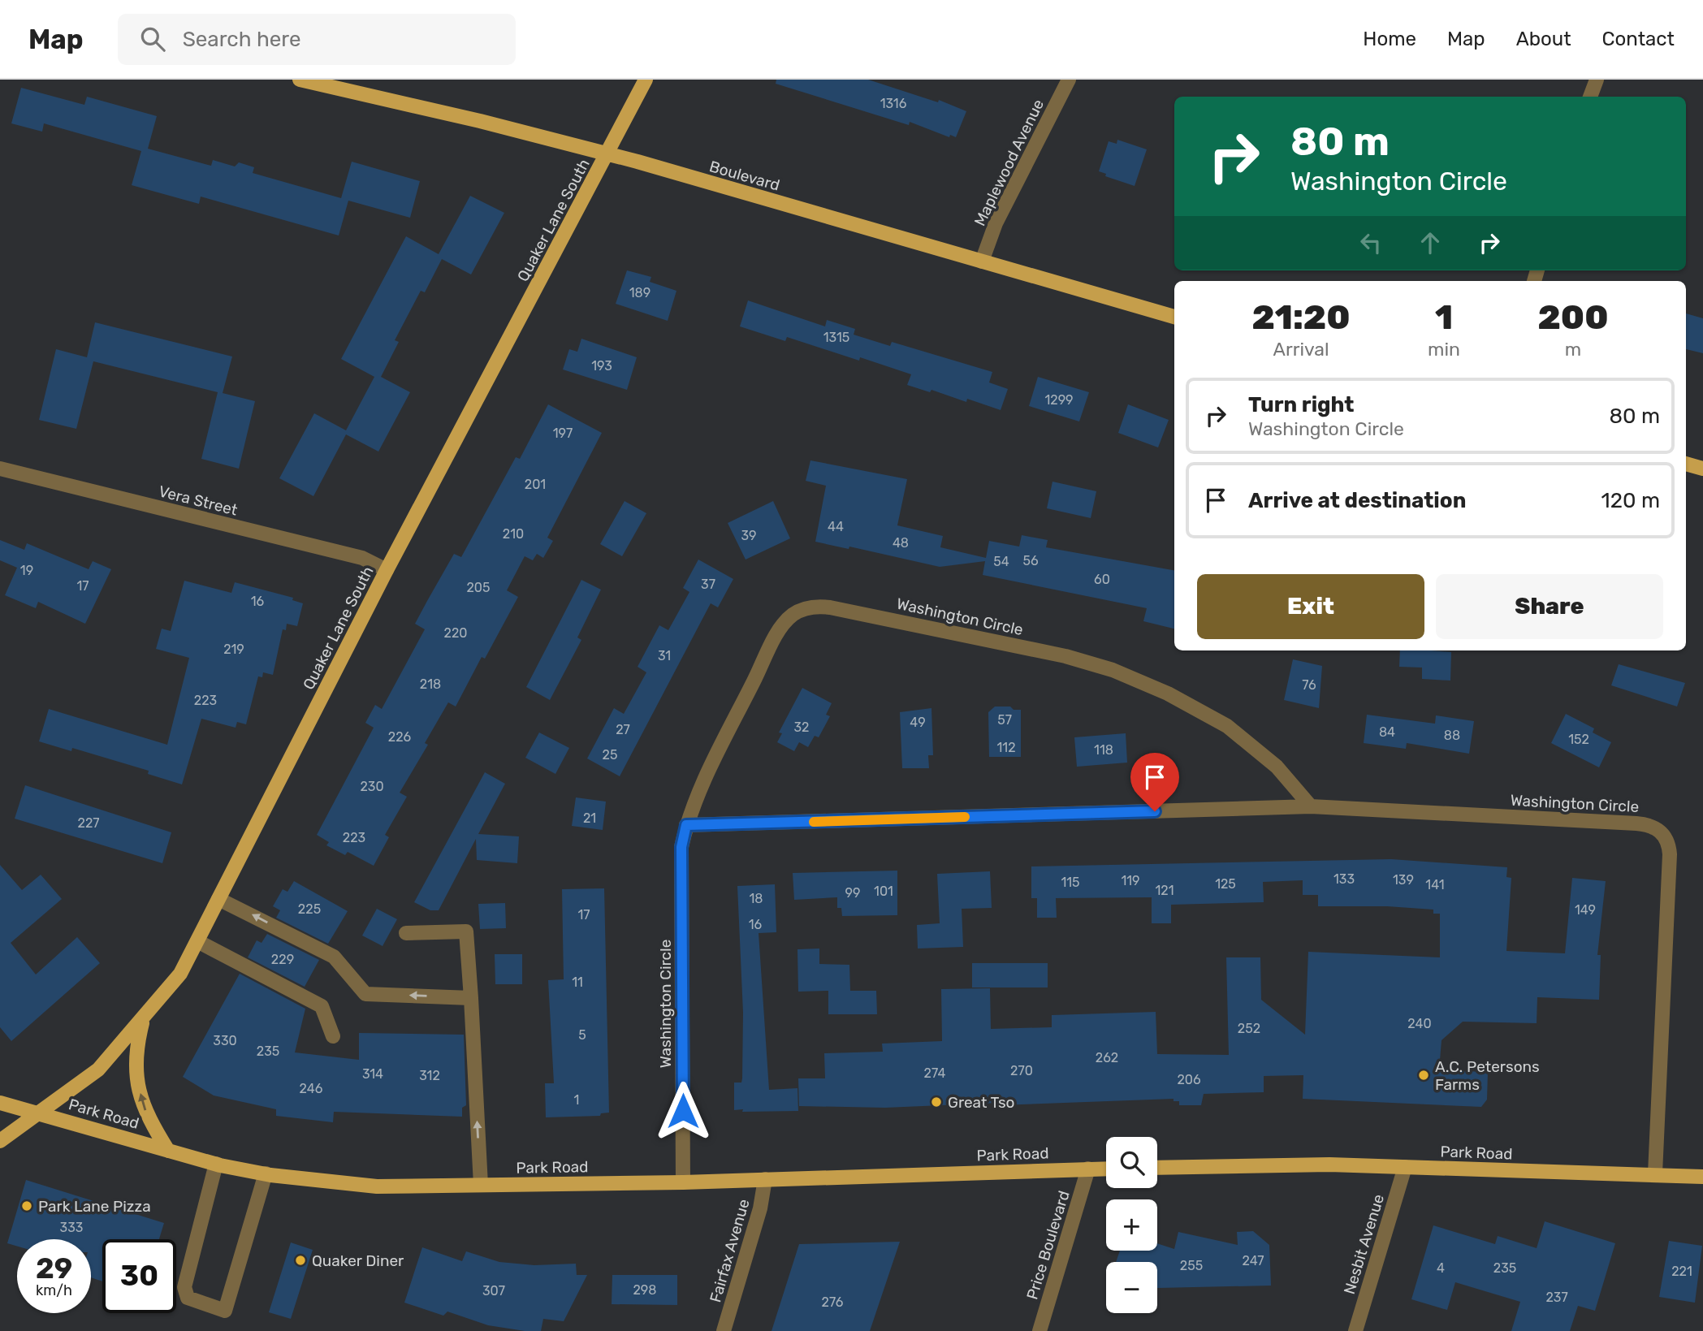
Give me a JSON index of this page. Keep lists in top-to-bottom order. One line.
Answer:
{"streets":{"main road":["Boulevard","Quaker Lane South","Park Road"],"street":["Maplewood Avenue","Vera Street","Washington Circle","Nesbit Avenue","Price Boulevard","Fairfax Avenue"]},"crossings":[["Maplewood Avenue","Boulevard"],["Boulevard","Quaker Lane South"],["Quaker Lane South","Vera Street"],["Quaker Lane South","Park Road"],["Washington Circle","Park Road"],["Park Road","Nesbit Avenue"],["Park Road","Price Boulevard"],["Park Road","Fairfax Avenue"]],"places":["A.C. Petersons Farms","Great Tso","Park Lane Pizza","Quaker Diner"],"house_numbers":["1316","189","1315","193","1299","197","201","44","210","39","48","56","54","19","60","37","17","205","16","220","219","31","218","76","223","57","49","32","27","84","88","226","152","112","118","25","230","21","227","223","133","139","119","115","125","141","121","101","99","18","225","149","17","16","229","11","240","252","5","330","235","262","270","274","314","312","206","246","1","333","247","255","4","235","221","298","307","237","276"],"page":{"header":"Map","search":"Search here","nav":["Home","Map","About","Contact"],"turn":["80 m","Washington Circle"],"eta":["21:20","Arrival","1","min","200","m"],"list":[{"name":"Turn right","note":"Washington Circle","value":"80 m"},{"name":"Arrive at destination","value":"120 m"}],"buttons":["Exit","Share"],"map_buttons":["+","−"],"speed":"29 km/h","limit":"30"}}
